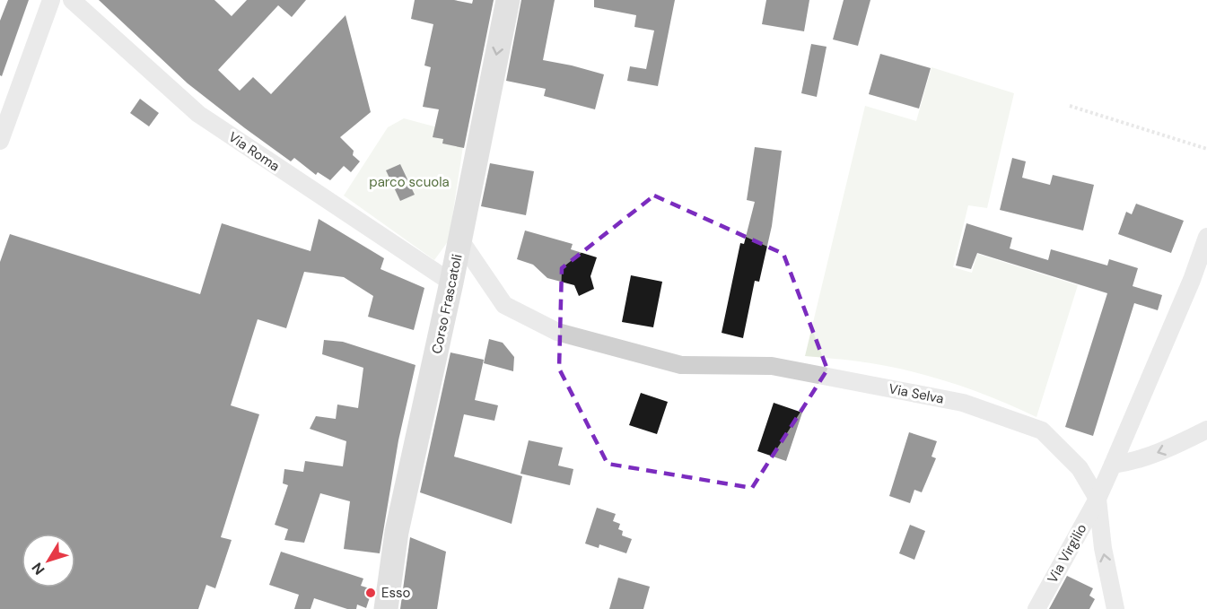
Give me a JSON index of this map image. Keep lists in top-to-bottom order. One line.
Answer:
{"streets":{"street":["Via Roma","Corso Frascatoli","Via Selva","Via Virgilio"]},"crossings":[["Via Roma","Corso Frascatoli"],["Corso Frascatoli","Via Selva"],["Via Selva","Via Virgilio"]],"one_way":["Corso Frascatoli"],"parks":["parco scuola"],"places":["Esso"],"north":"bottom left"}
